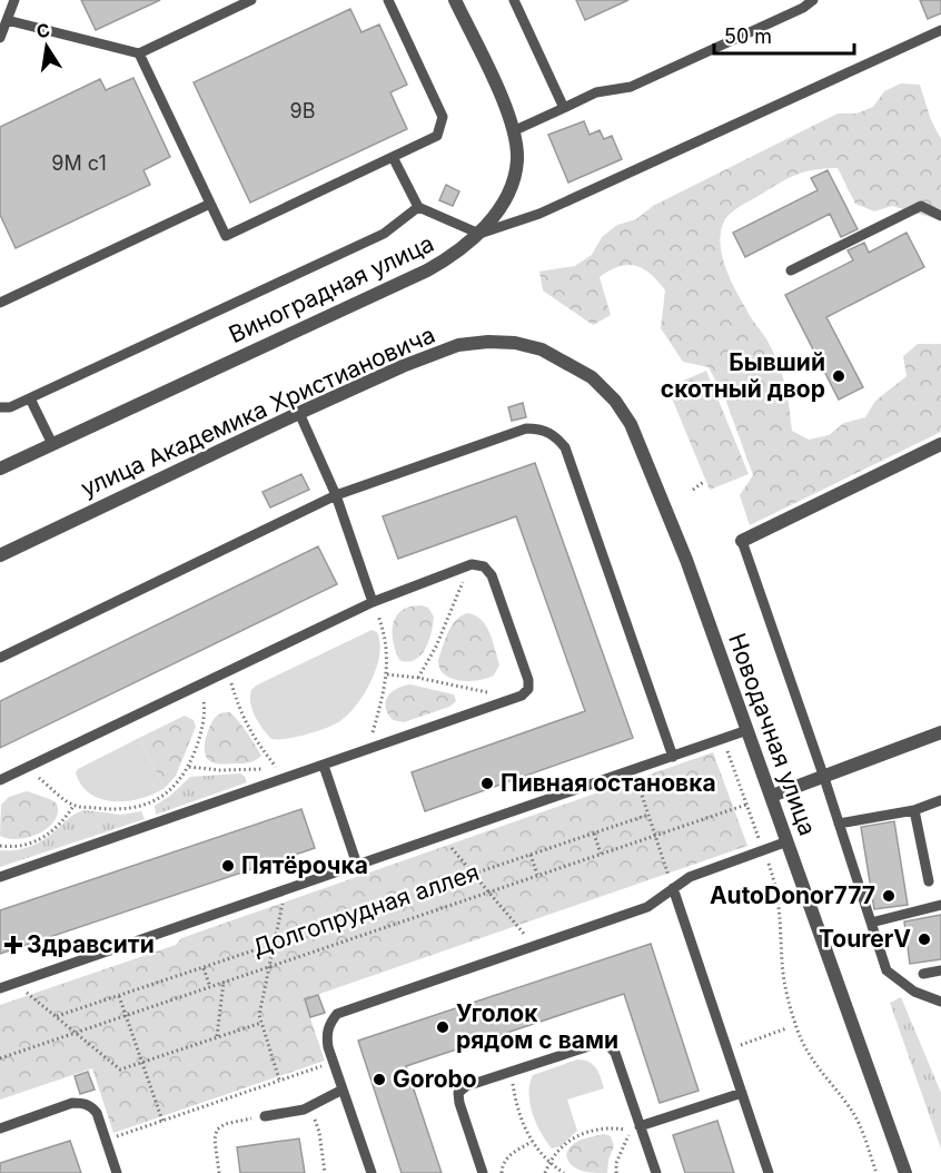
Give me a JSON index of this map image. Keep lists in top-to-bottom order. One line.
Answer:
{"streets":{"street":["Виноградная улица","улица Академика Христиановича","Новодачная улица"],"path":["Долгопрудная аллея"]},"crossings":[["улица Академика Христиановича","Новодачная улица"]],"places":{"other":["Бывший скотный двор","Пивная остановка","Пятёрочка","AutoDonor777","TourerV","Уголок рядом с вами","Gorobo"],"health":["Здравсити"]},"house_numbers":["9В","9М с1"],"scale_bar":"50 m","north":"top"}
